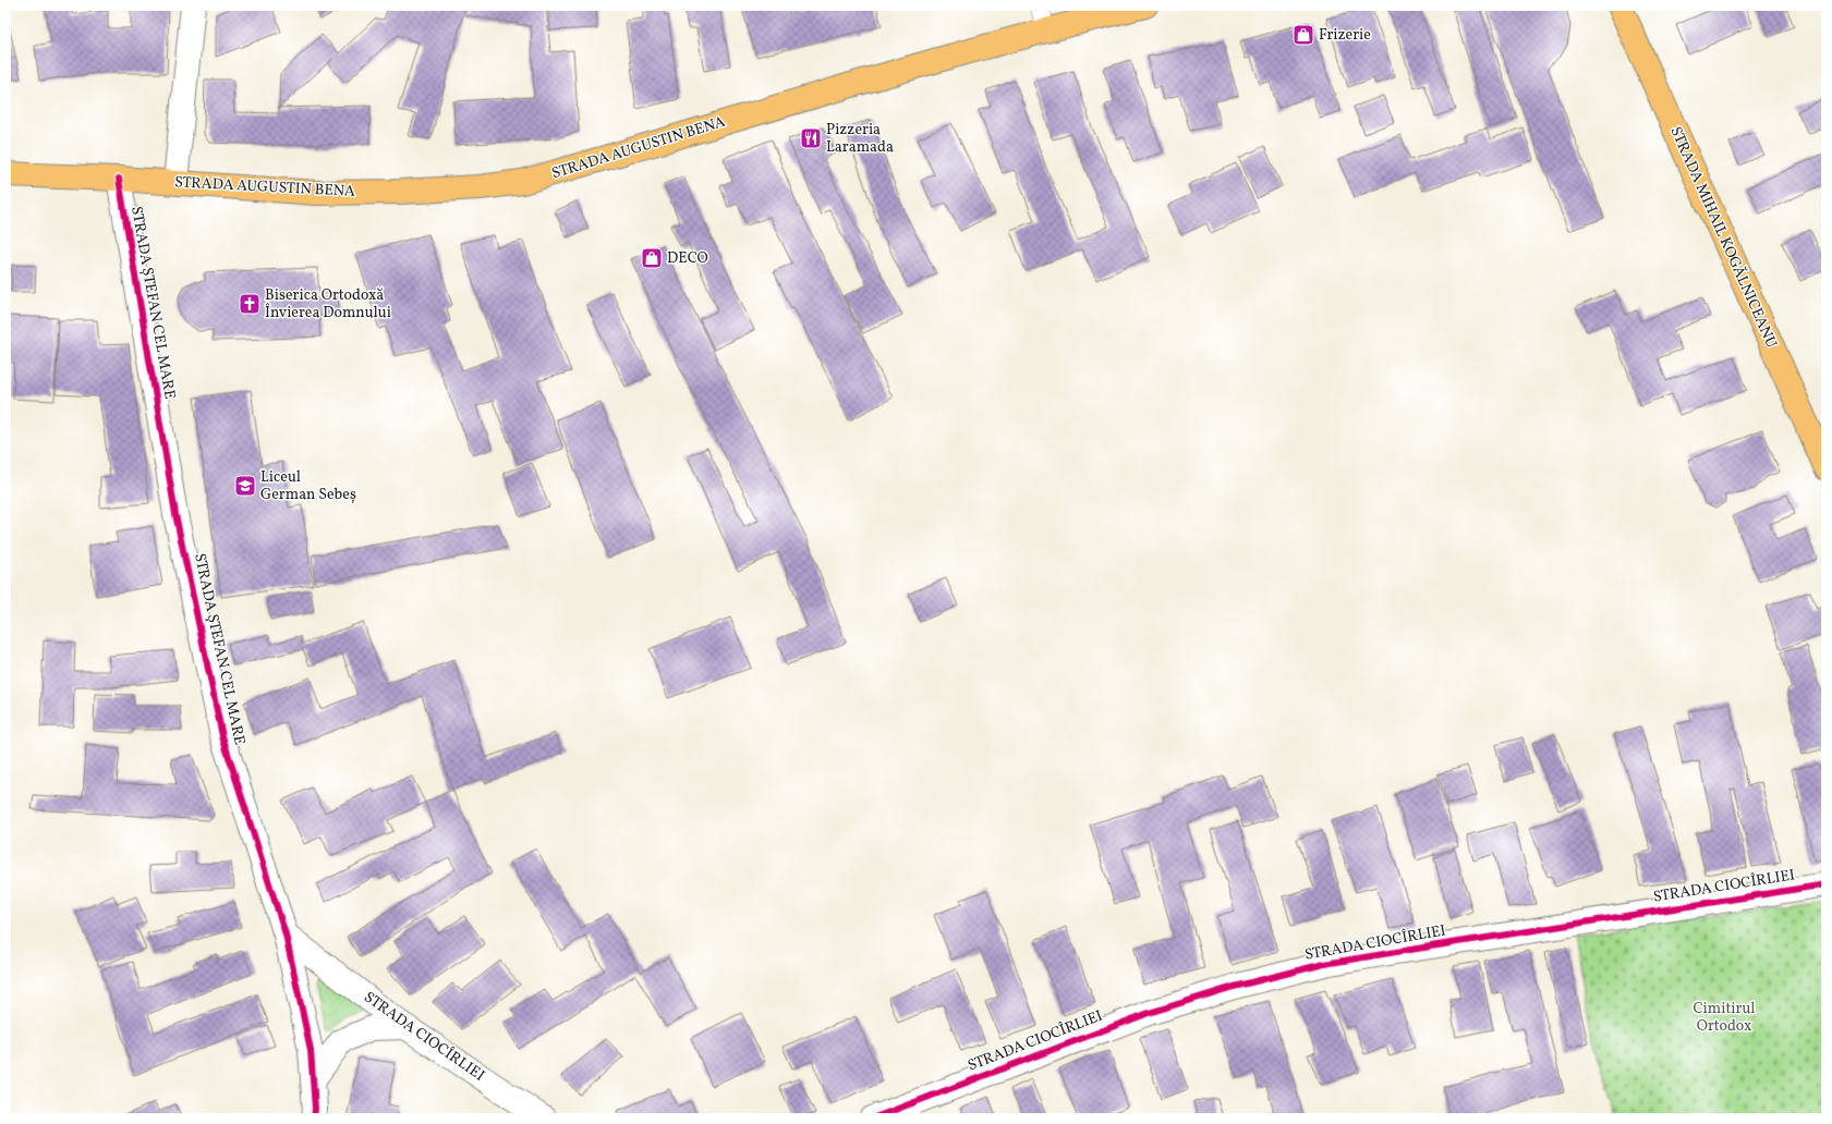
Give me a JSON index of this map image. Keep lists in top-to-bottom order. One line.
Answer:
{"streets":{"main road":["STRADA AUGUSTIN BENA","STRADA MIHAIL KOGĂLNICEANU"],"street":["STRADA ȘTEFAN CEL MARE","STRADA CIOCÎRLIEI"]},"crossings":[["STRADA AUGUSTIN BENA","STRADA ȘTEFAN CEL MARE"],["STRADA ȘTEFAN CEL MARE","STRADA CIOCÎRLIEI"]],"parks":["Cimitirul Ortodox"],"places":{"shop":["Frizerie","DECO"],"restaurant":["Pizzeria Laramada"],"church":["Biserica Ortodoxă Învierea Domnului"],"school or university":["Liceul German Sebeș"]}}
